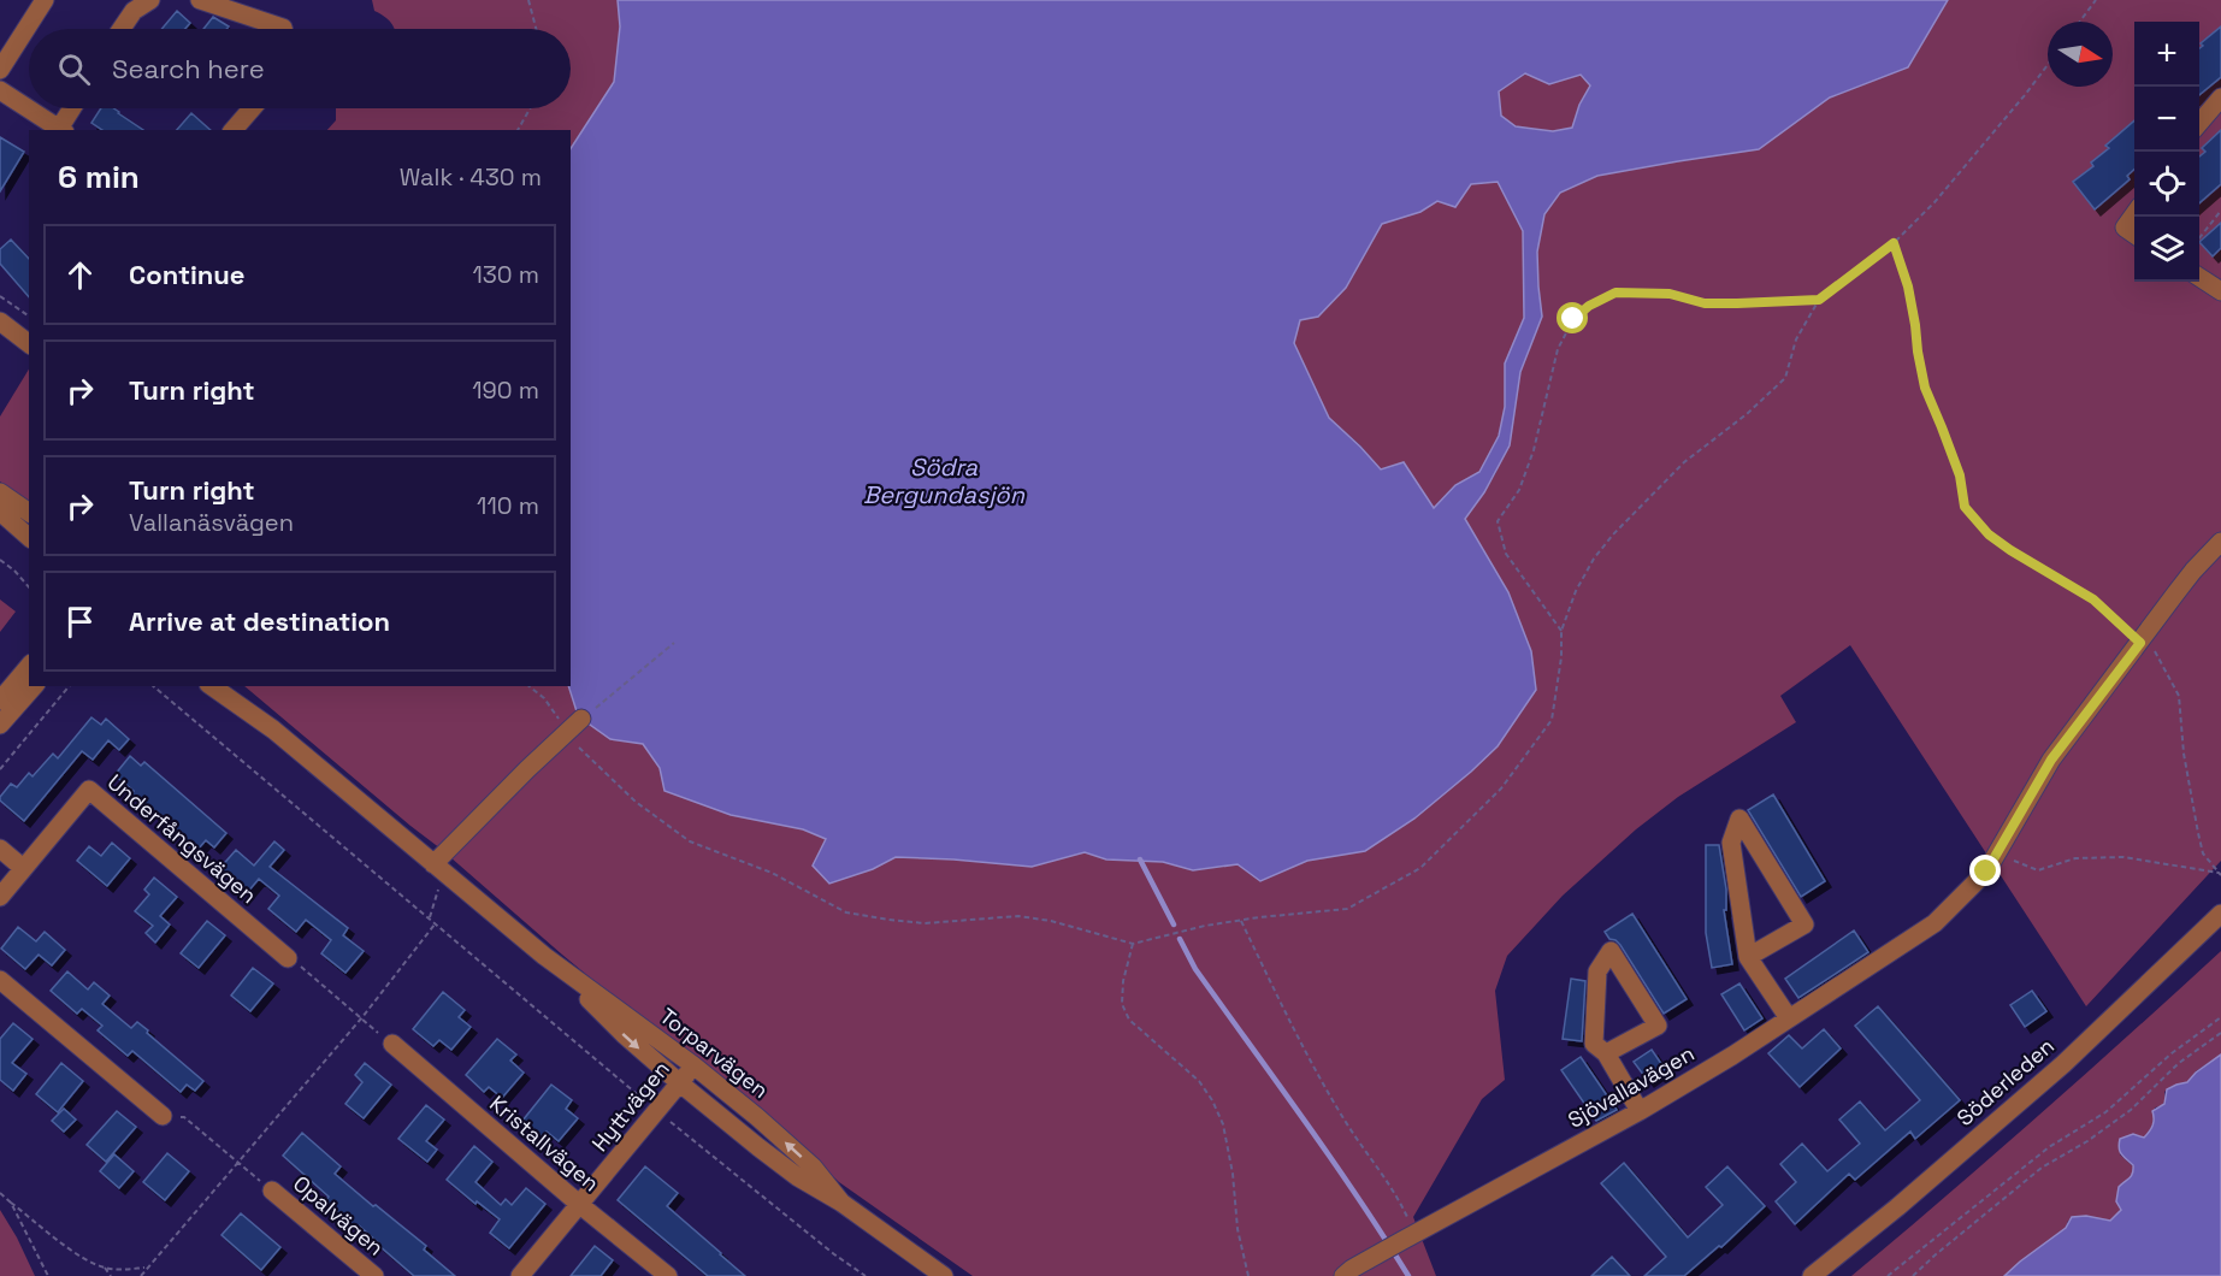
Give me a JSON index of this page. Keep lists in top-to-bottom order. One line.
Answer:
{"streets":{"street":["Underfångsvägen","Torparvägen","Söderleden","Sjövallavägen","Hyttvägen","Kristallvägen","Opalvägen"]},"crossings":[["Torparvägen","Hyttvägen"],["Hyttvägen","Kristallvägen"]],"water":["Södra Bergundasjön"],"north":"right","page":{"map_buttons":["+","−"],"search":"Search here","heading":["6 min","Walk · 430 m"],"list":[["Continue","130 m"],["Turn right","190 m"],["Turn right","Vallanäsvägen","110 m"],"Arrive at destination"]}}
